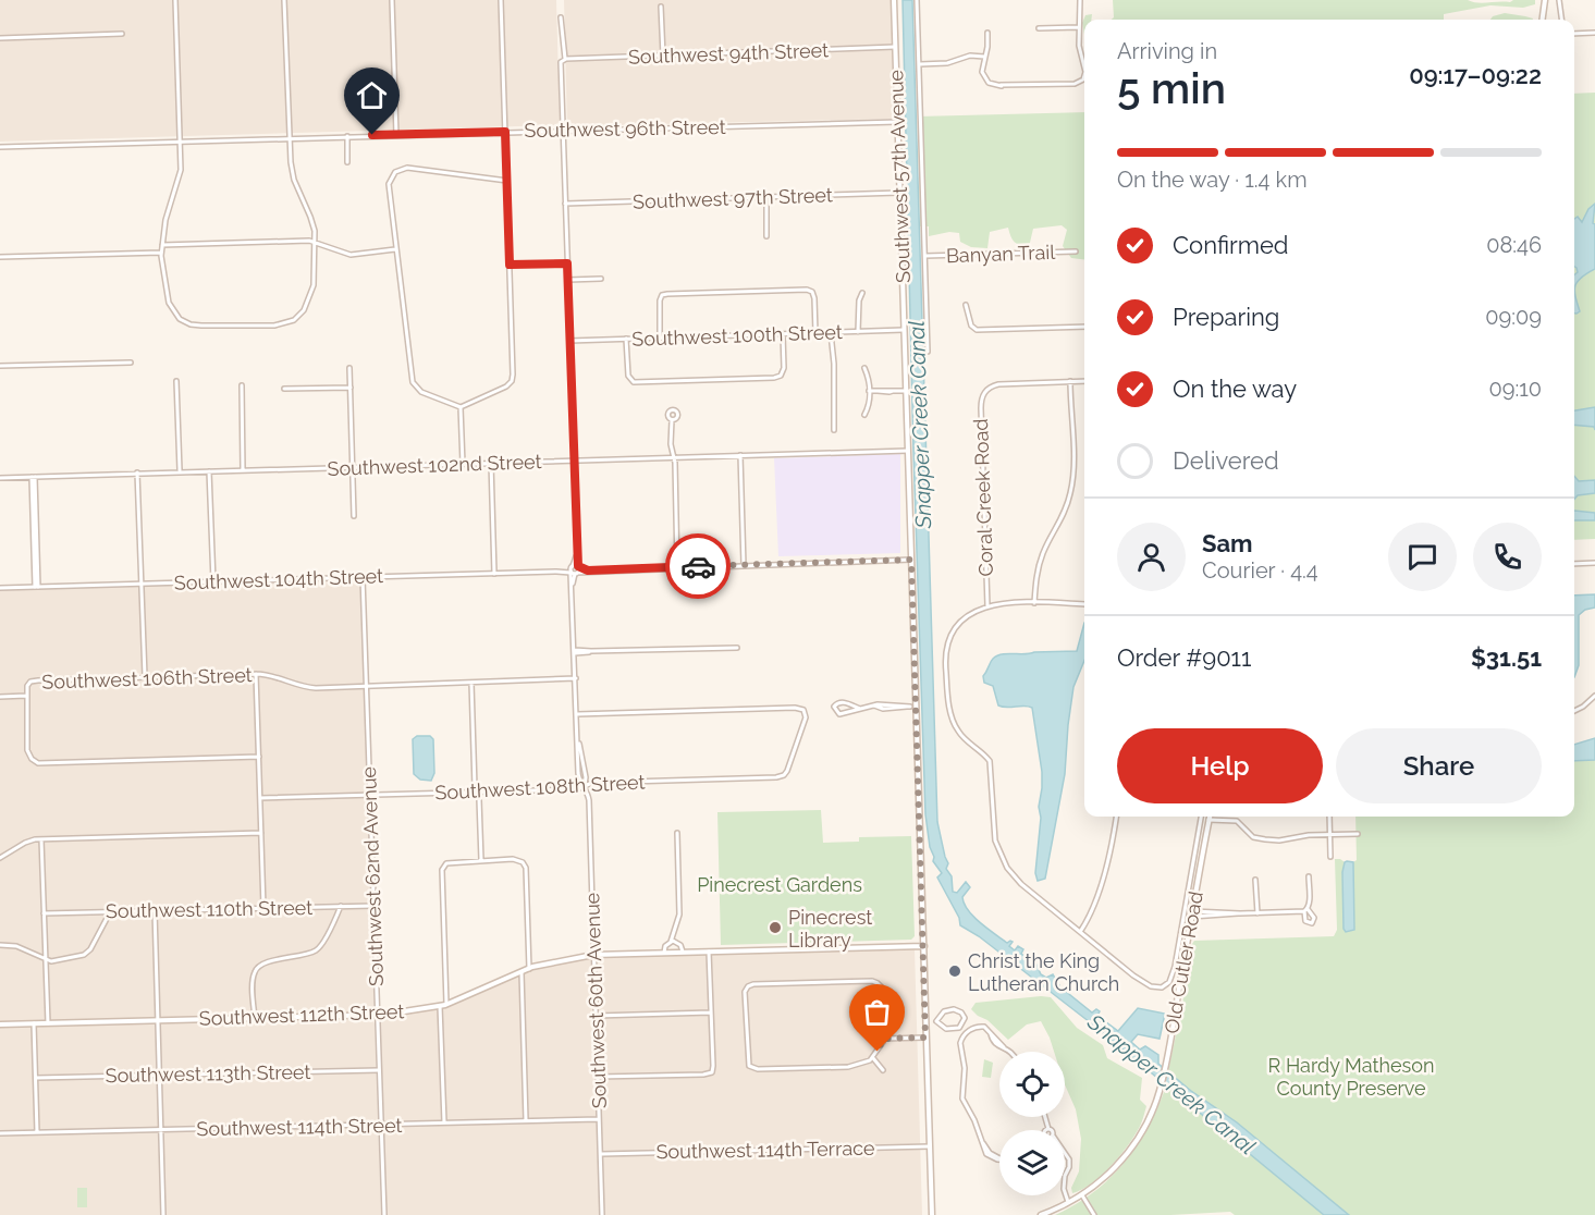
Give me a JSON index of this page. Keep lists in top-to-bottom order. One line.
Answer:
{"streets":{"main road":["Southwest 57th Avenue","Old Cutler Road","Southwest 112th Street"],"street":["Southwest 94th Street","Southwest 96th Street","Southwest 97th Street","Banyan Trail","Southwest 100th Street","Southwest 102nd Street","Coral Creek Road","Southwest 104th Street","Southwest 106th Street","Southwest 108th Street","Southwest 62nd Avenue","Southwest 110th Street","Southwest 60th Avenue","Southwest 113th Street","Southwest 114th Street","Southwest 114th Terrace"]},"crossings":[["Southwest 94th Street","Southwest 57th Avenue"],["Southwest 94th Street","Southwest 60th Avenue"],["Southwest 96th Street","Southwest 57th Avenue"],["Southwest 96th Street","Southwest 60th Avenue"],["Southwest 57th Avenue","Southwest 97th Street"],["Southwest 57th Avenue","Southwest 100th Street"],["Southwest 57th Avenue","Southwest 102nd Street"],["Southwest 57th Avenue","Southwest 104th Street"],["Southwest 57th Avenue","Southwest 112th Street"],["Southwest 57th Avenue","Southwest 114th Terrace"],["Southwest 97th Street","Southwest 60th Avenue"],["Southwest 100th Street","Southwest 60th Avenue"],["Southwest 102nd Street","Southwest 60th Avenue"],["Southwest 104th Street","Southwest 62nd Avenue"],["Southwest 104th Street","Southwest 60th Avenue"],["Southwest 106th Street","Southwest 62nd Avenue"],["Southwest 106th Street","Southwest 60th Avenue"],["Southwest 108th Street","Southwest 62nd Avenue"],["Southwest 108th Street","Southwest 60th Avenue"],["Southwest 62nd Avenue","Southwest 110th Street"],["Southwest 62nd Avenue","Southwest 112th Street"],["Southwest 62nd Avenue","Southwest 113th Street"],["Southwest 62nd Avenue","Southwest 114th Street"],["Southwest 60th Avenue","Southwest 112th Street"],["Southwest 60th Avenue","Southwest 114th Street"],["Southwest 60th Avenue","Southwest 114th Terrace"]],"water":["Snapper Creek Canal"],"parks":["Pinecrest Gardens","R Hardy Matheson County Preserve"],"places":["Pinecrest Library","Christ the King Lutheran Church"],"page":{"heading":["5 min","Arriving in","09:17–09:22"],"panel":["Sam","Courier · 4.4","Order #9011","$31.51"],"bar":"On the way · 1.4 km","list":[["Confirmed","08:46"],["Preparing","09:09"],["On the way","09:10"],"Delivered"],"buttons":["Help","Share"]}}
